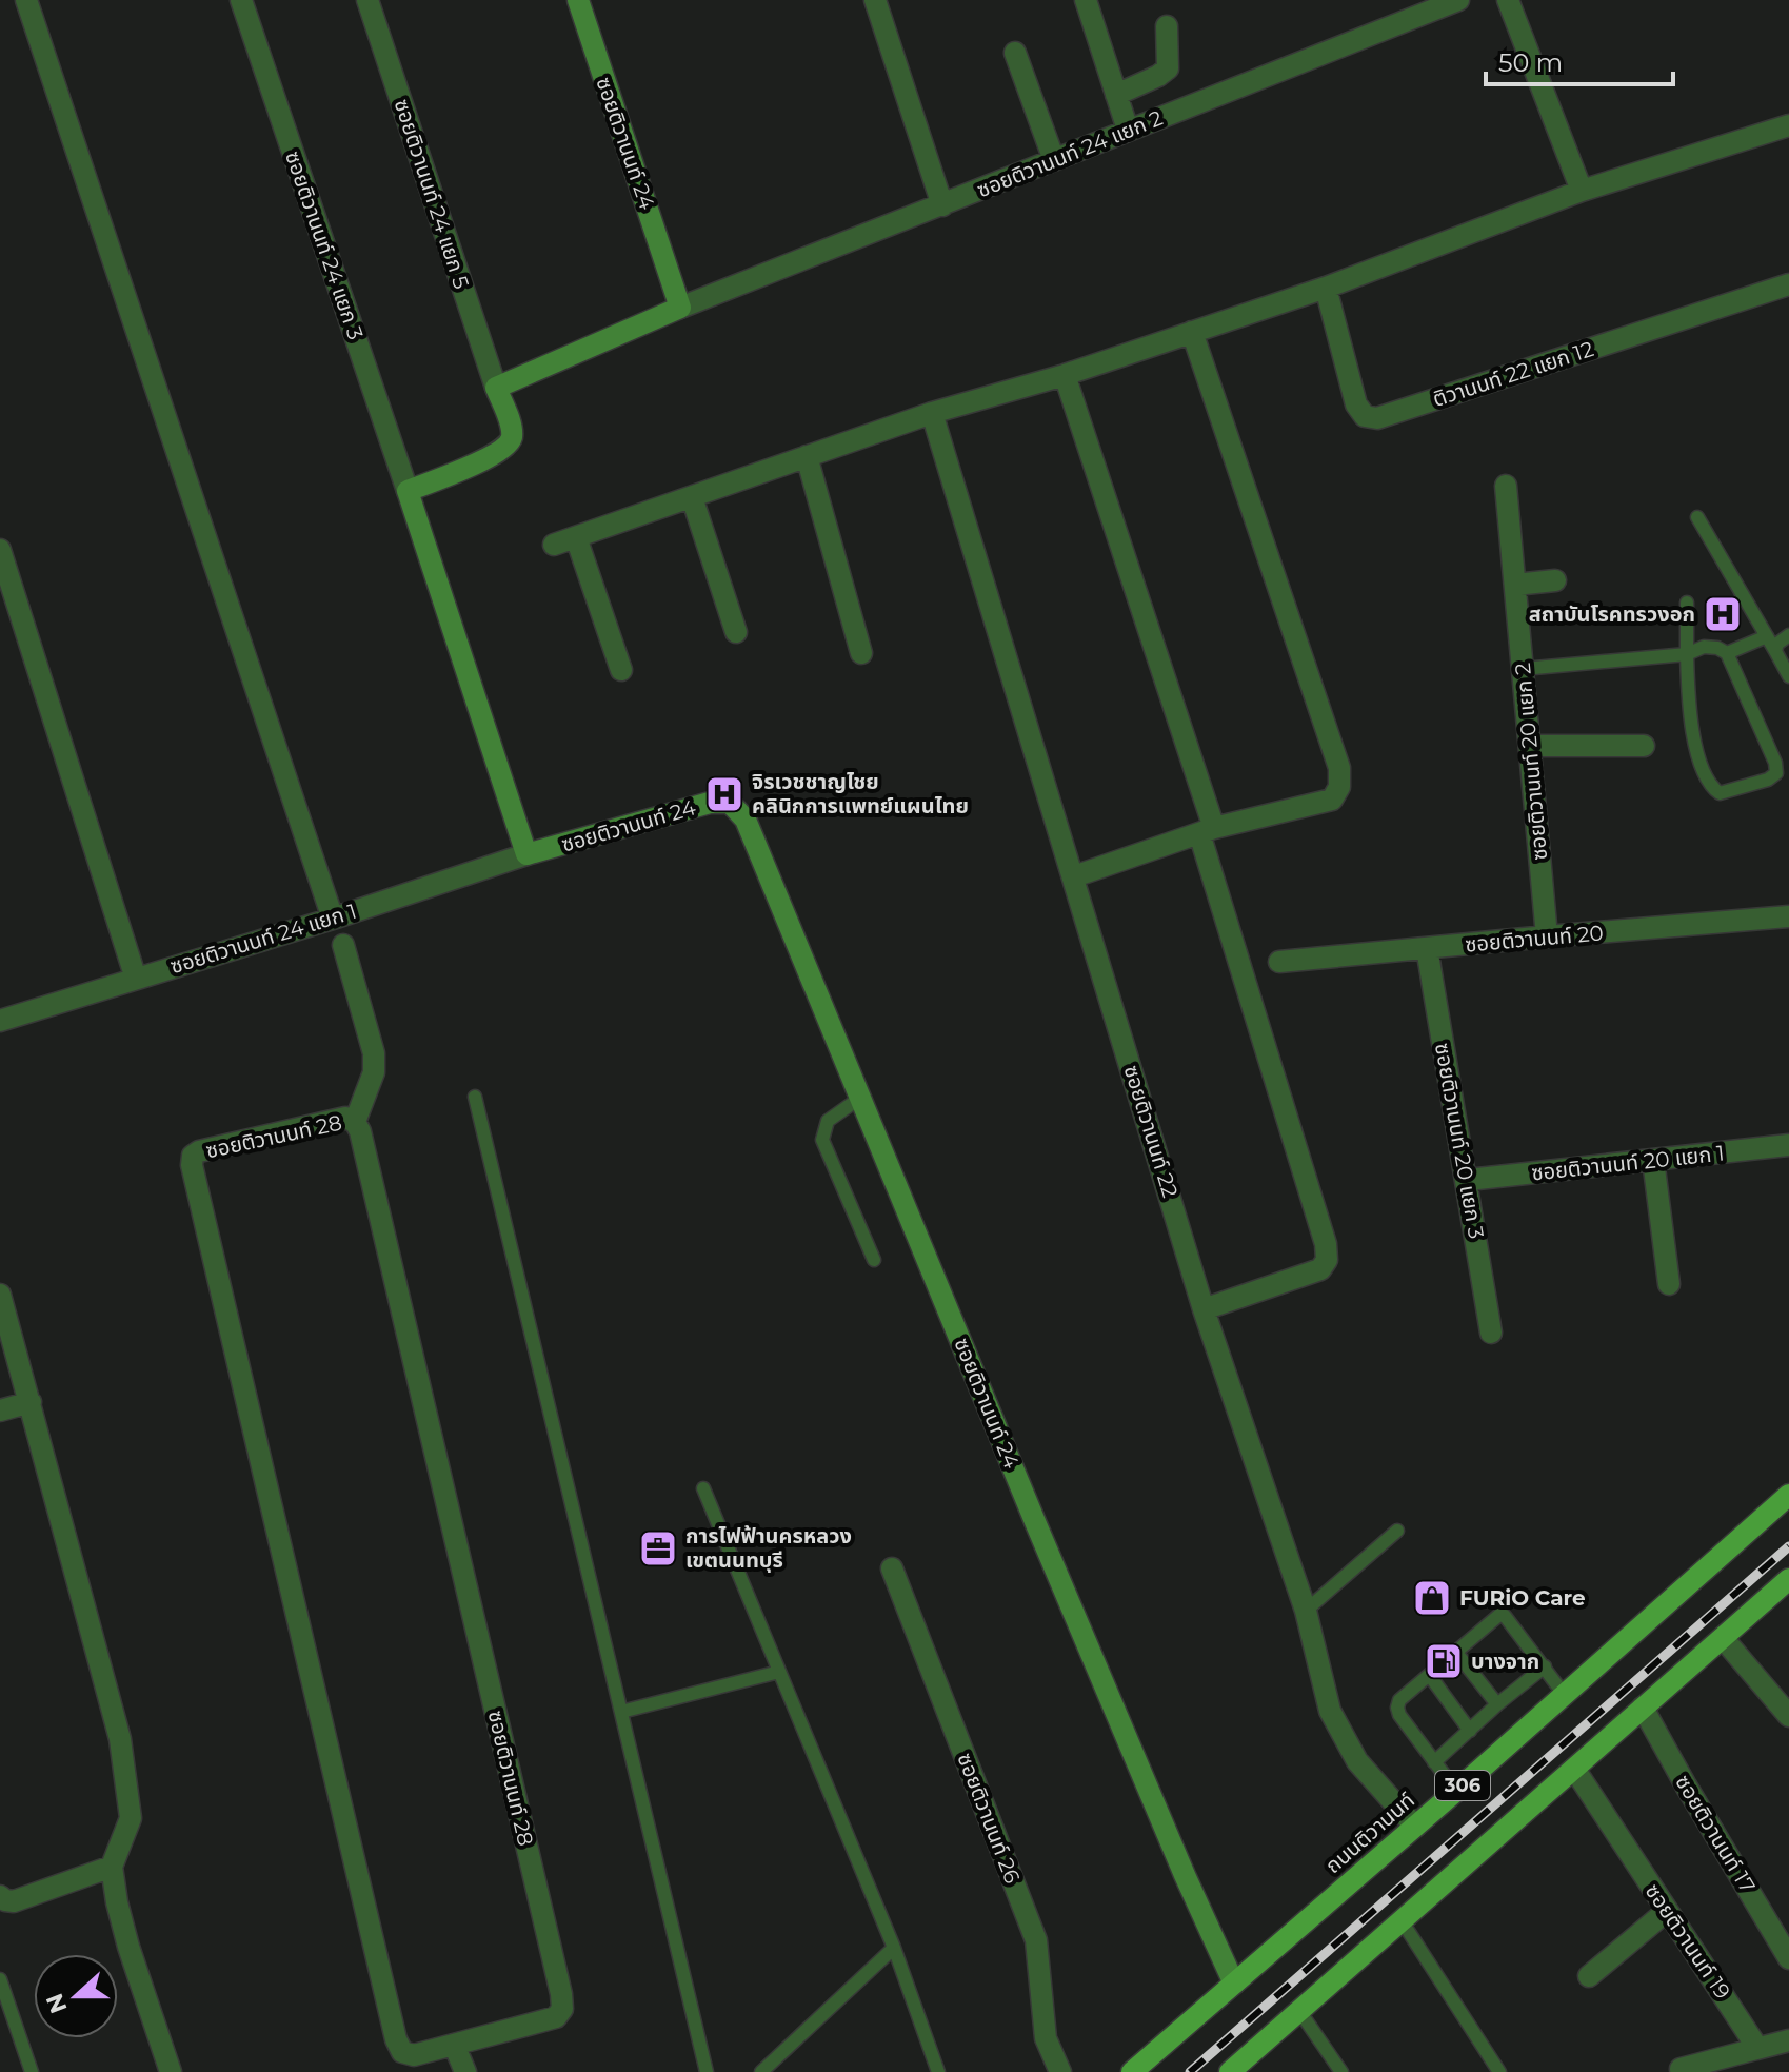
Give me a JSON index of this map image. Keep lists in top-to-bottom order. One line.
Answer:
{"streets":{"main road":["306","ถนนติวานนท์"],"street":["ซอยติวานนท์ 24","ซอยติวานนท์ 24 แยก 2","ซอยติวานนท์ 24 แยก 5","ซอยติวานนท์ 24 แยก 3","ติวานนท์ 22 แยก 12","ซอยติวานนท์ 20 แยก 2","ซอยติวานนท์ 24 แยก 1","ซอยติวานนท์ 20","ซอยติวานนท์ 22","ซอยติวานนท์ 28","ซอยติวานนท์ 20 แยก 3","ซอยติวานนท์ 20 แยก 1","ซอยติวานนท์ 26","ซอยติวานนท์ 17","ซอยติวานนท์ 19"]},"crossings":[["ซอยติวานนท์ 24","ซอยติวานนท์ 24 แยก 2"],["ซอยติวานนท์ 24","ซอยติวานนท์ 24 แยก 1"],["ซอยติวานนท์ 24","ถนนติวานนท์"],["ซอยติวานนท์ 20 แยก 2","ซอยติวานนท์ 20"],["ซอยติวานนท์ 20","ซอยติวานนท์ 20 แยก 3"],["ซอยติวานนท์ 22","ถนนติวานนท์"],["ซอยติวานนท์ 20 แยก 3","ซอยติวานนท์ 20 แยก 1"]],"places":{"hospital":["สถาบันโรคทรวงอก","จิรเวชชาญไชย คลินิกการแพทย์แผนไทย"],"office":["การไฟฟ้านครหลวง เขตนนทบุรี"],"shop":["FURiO Care"],"fuel station":["บางจาก"]},"scale_bar":"50 m","north":"left"}
